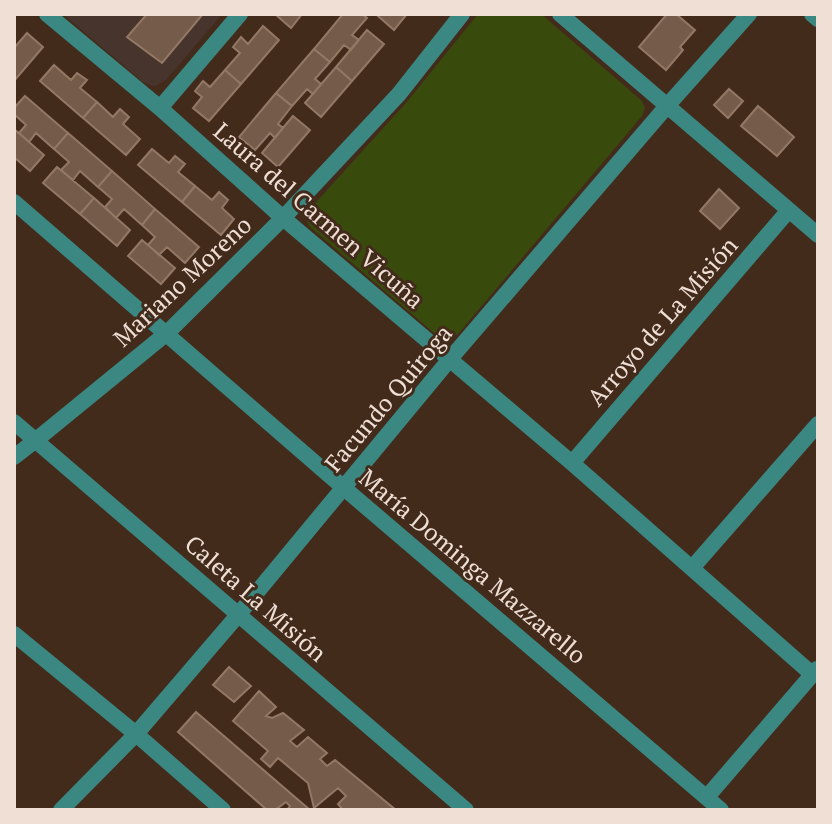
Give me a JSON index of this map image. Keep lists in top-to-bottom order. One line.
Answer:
{"streets":{"street":["Laura del Carmen Vicuña","Mariano Moreno","Arroyo de La Misión","Facundo Quiroga","María Dominga Mazzarello","Caleta La Misión"]},"crossings":[["Laura del Carmen Vicuña","Mariano Moreno"],["Laura del Carmen Vicuña","Arroyo de La Misión"],["Laura del Carmen Vicuña","Facundo Quiroga"],["Mariano Moreno","María Dominga Mazzarello"],["Mariano Moreno","Caleta La Misión"],["Facundo Quiroga","María Dominga Mazzarello"],["Facundo Quiroga","Caleta La Misión"]]}
